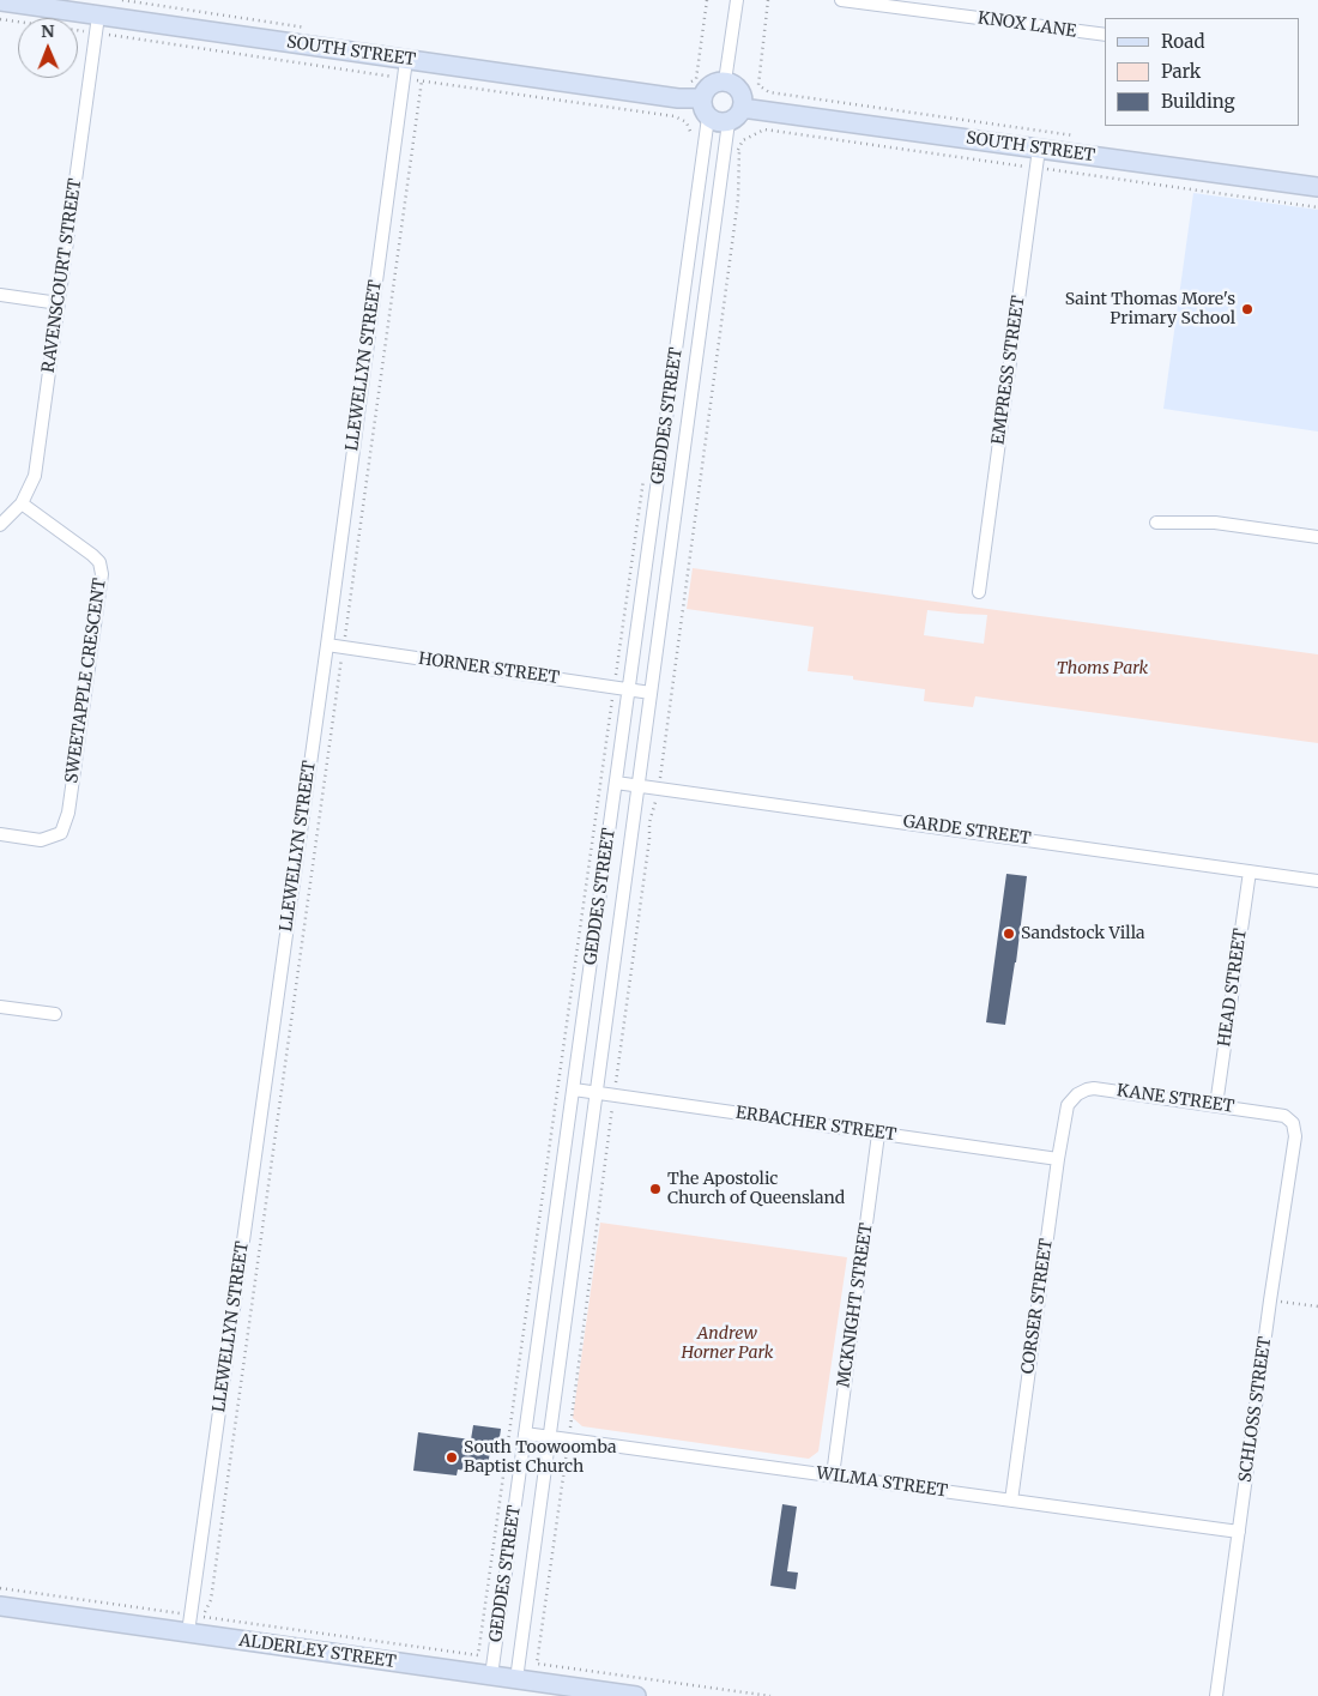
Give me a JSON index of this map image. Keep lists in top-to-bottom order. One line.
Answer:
{"streets":{"street":["KNOX LANE","SOUTH STREET","RAVENSCOURT STREET","LLEWELLYN STREET","EMPRESS STREET","GEDDES STREET","HORNER STREET","SWEETAPPLE CRESCENT","GARDE STREET","HEAD STREET","KANE STREET","ERBACHER STREET","MCKNIGHT STREET","CORSER STREET","SCHLOSS STREET","WILMA STREET","ALDERLEY STREET"]},"crossings":[["SOUTH STREET","RAVENSCOURT STREET"],["SOUTH STREET","LLEWELLYN STREET"],["SOUTH STREET","EMPRESS STREET"],["SOUTH STREET","GEDDES STREET"],["RAVENSCOURT STREET","SWEETAPPLE CRESCENT"],["LLEWELLYN STREET","HORNER STREET"],["LLEWELLYN STREET","ALDERLEY STREET"],["GEDDES STREET","HORNER STREET"],["GEDDES STREET","GARDE STREET"],["GEDDES STREET","ERBACHER STREET"],["GEDDES STREET","WILMA STREET"],["GEDDES STREET","ALDERLEY STREET"],["GARDE STREET","HEAD STREET"],["HEAD STREET","KANE STREET"],["KANE STREET","CORSER STREET"],["KANE STREET","SCHLOSS STREET"],["ERBACHER STREET","MCKNIGHT STREET"],["ERBACHER STREET","CORSER STREET"],["MCKNIGHT STREET","WILMA STREET"],["CORSER STREET","WILMA STREET"],["SCHLOSS STREET","WILMA STREET"]],"parks":["Thoms Park","Andrew Horner Park"],"places":["Saint Thomas More's Primary School","Sandstock Villa","The Apostolic Church of Queensland","South Toowoomba Baptist Church"],"legend":["Road","Park","Building"],"north":"top"}
